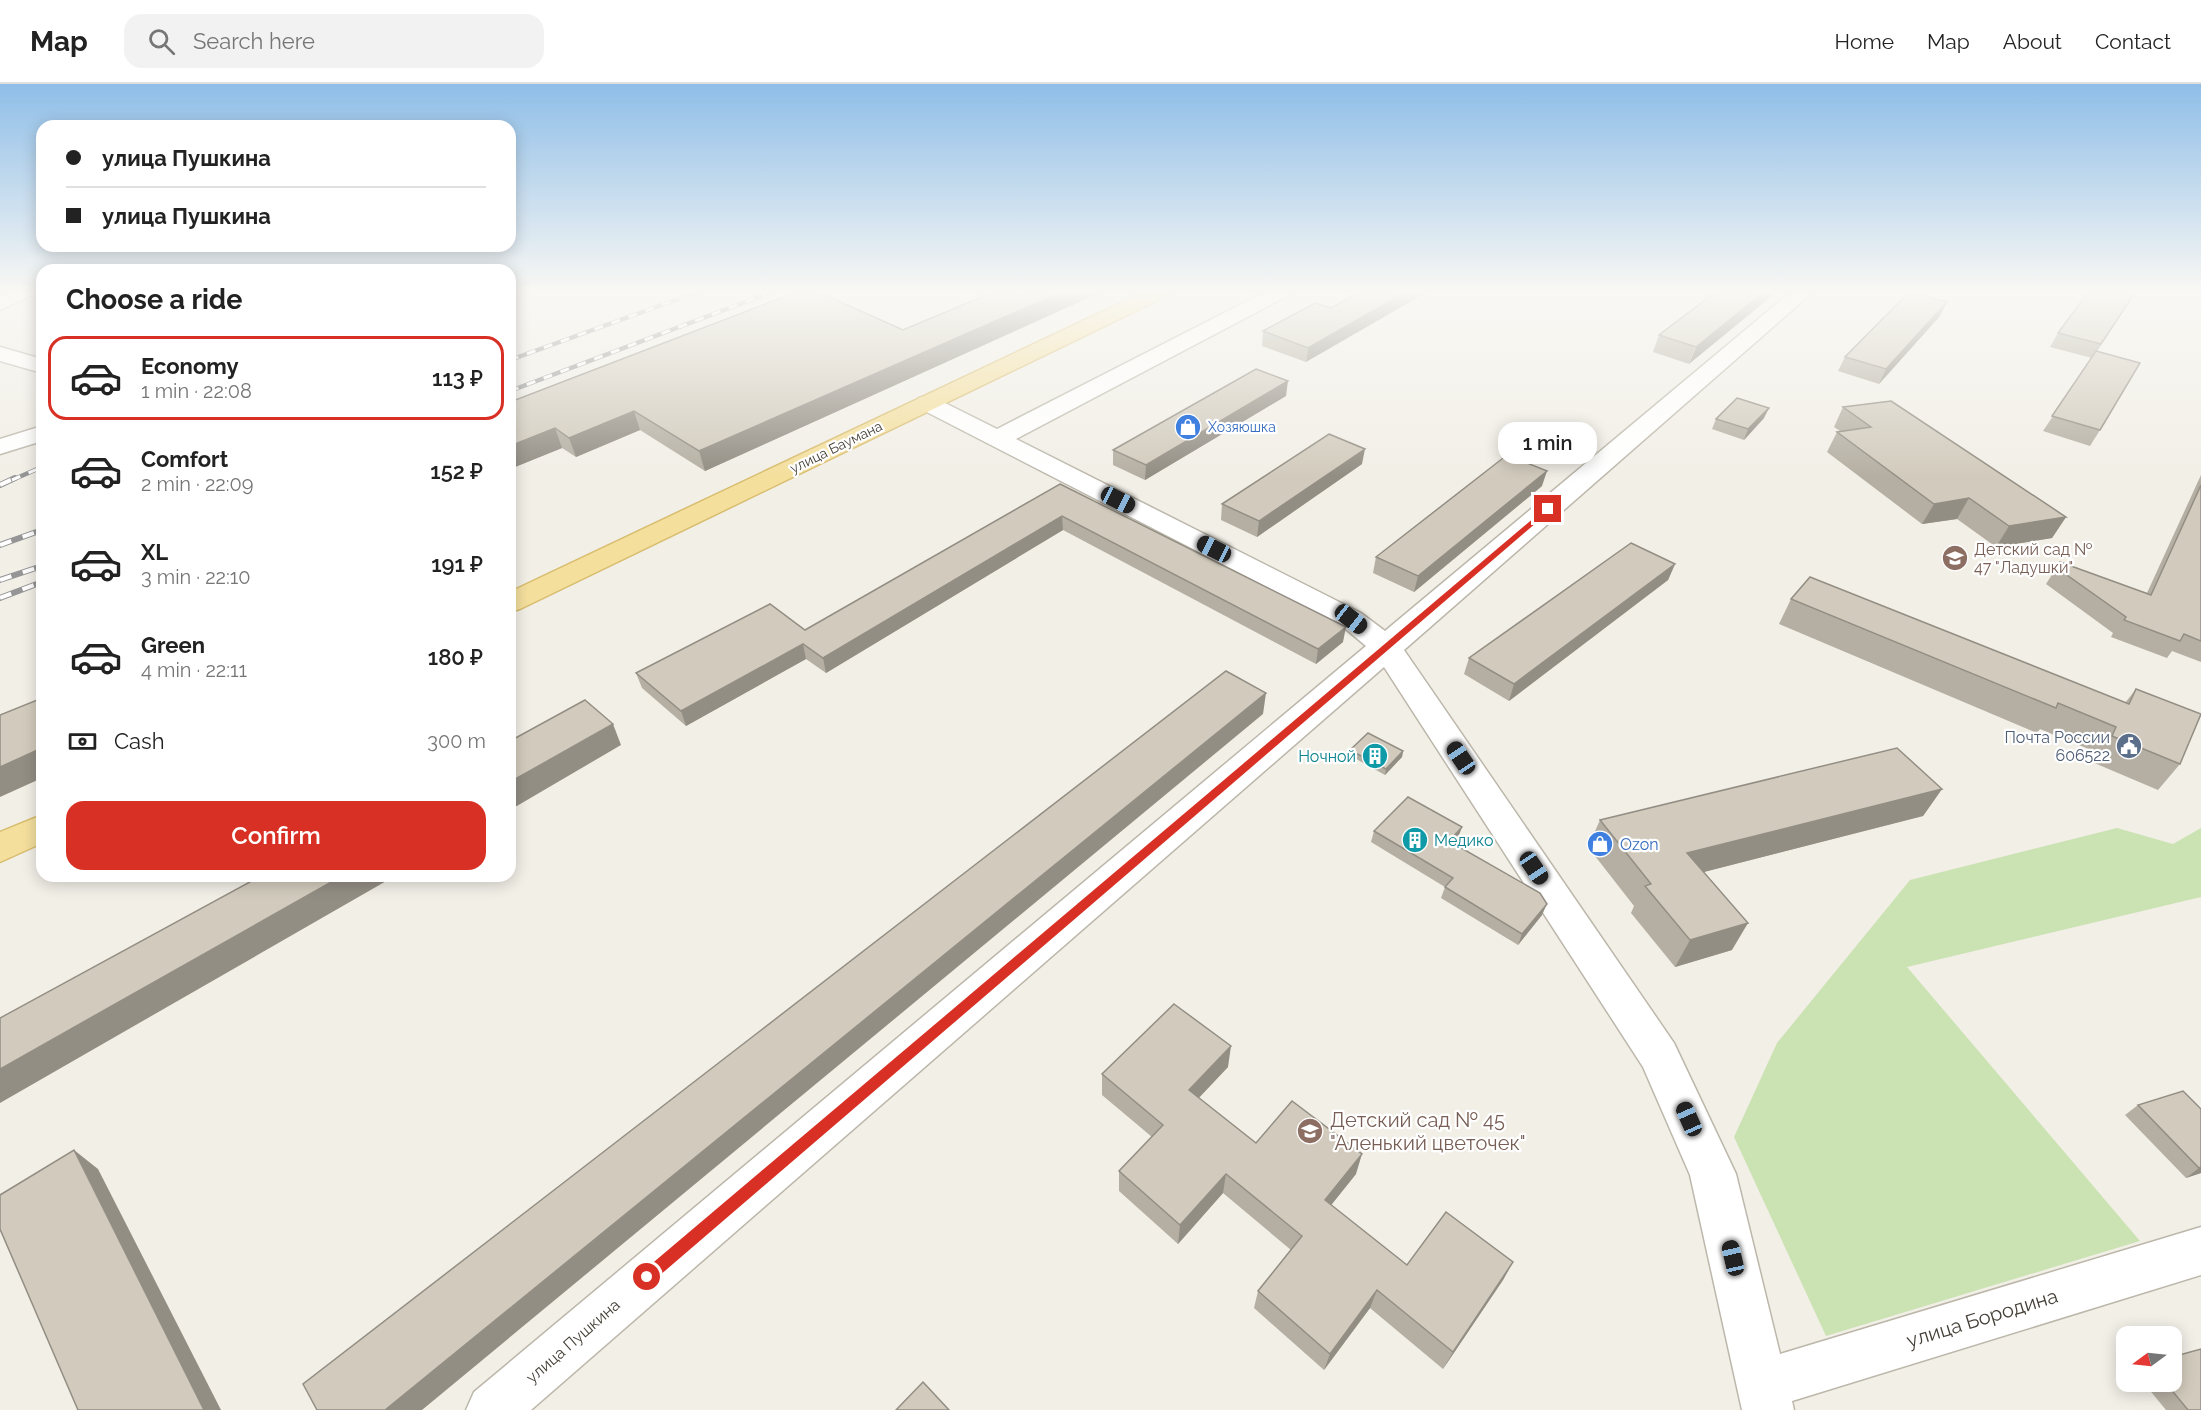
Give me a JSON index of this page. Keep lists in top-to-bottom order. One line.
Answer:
{"streets":{"main road":["улица Баумана"],"street":["улица Бородина","улица Пушкина"]},"places":{"shop":["Хозяюшка","Ozon"],"school or university":["Детский сад № 47 \"Ладушки\"","Детский сад № 45 \"Аленький цветочек\""],"public building":["Почта России 606522"],"building":["Ночной","Медико"]},"north":"left","page":{"header":"Map","search":"Search here","nav":["Home","Map","About","Contact"],"banner":["улица Пушкина","улица Пушкина"],"heading":"Choose a ride","list":[{"name":"Economy","note":"1 min · 22:08","value":"113 ₽"},{"name":"Comfort","note":"2 min · 22:09","value":"152 ₽"},{"name":"XL","note":"3 min · 22:10","value":"191 ₽"},{"name":"Green","note":"4 min · 22:11","value":"180 ₽"}],"bubble":"1 min","pay":["Cash","300 m"],"buttons":"Confirm"}}
